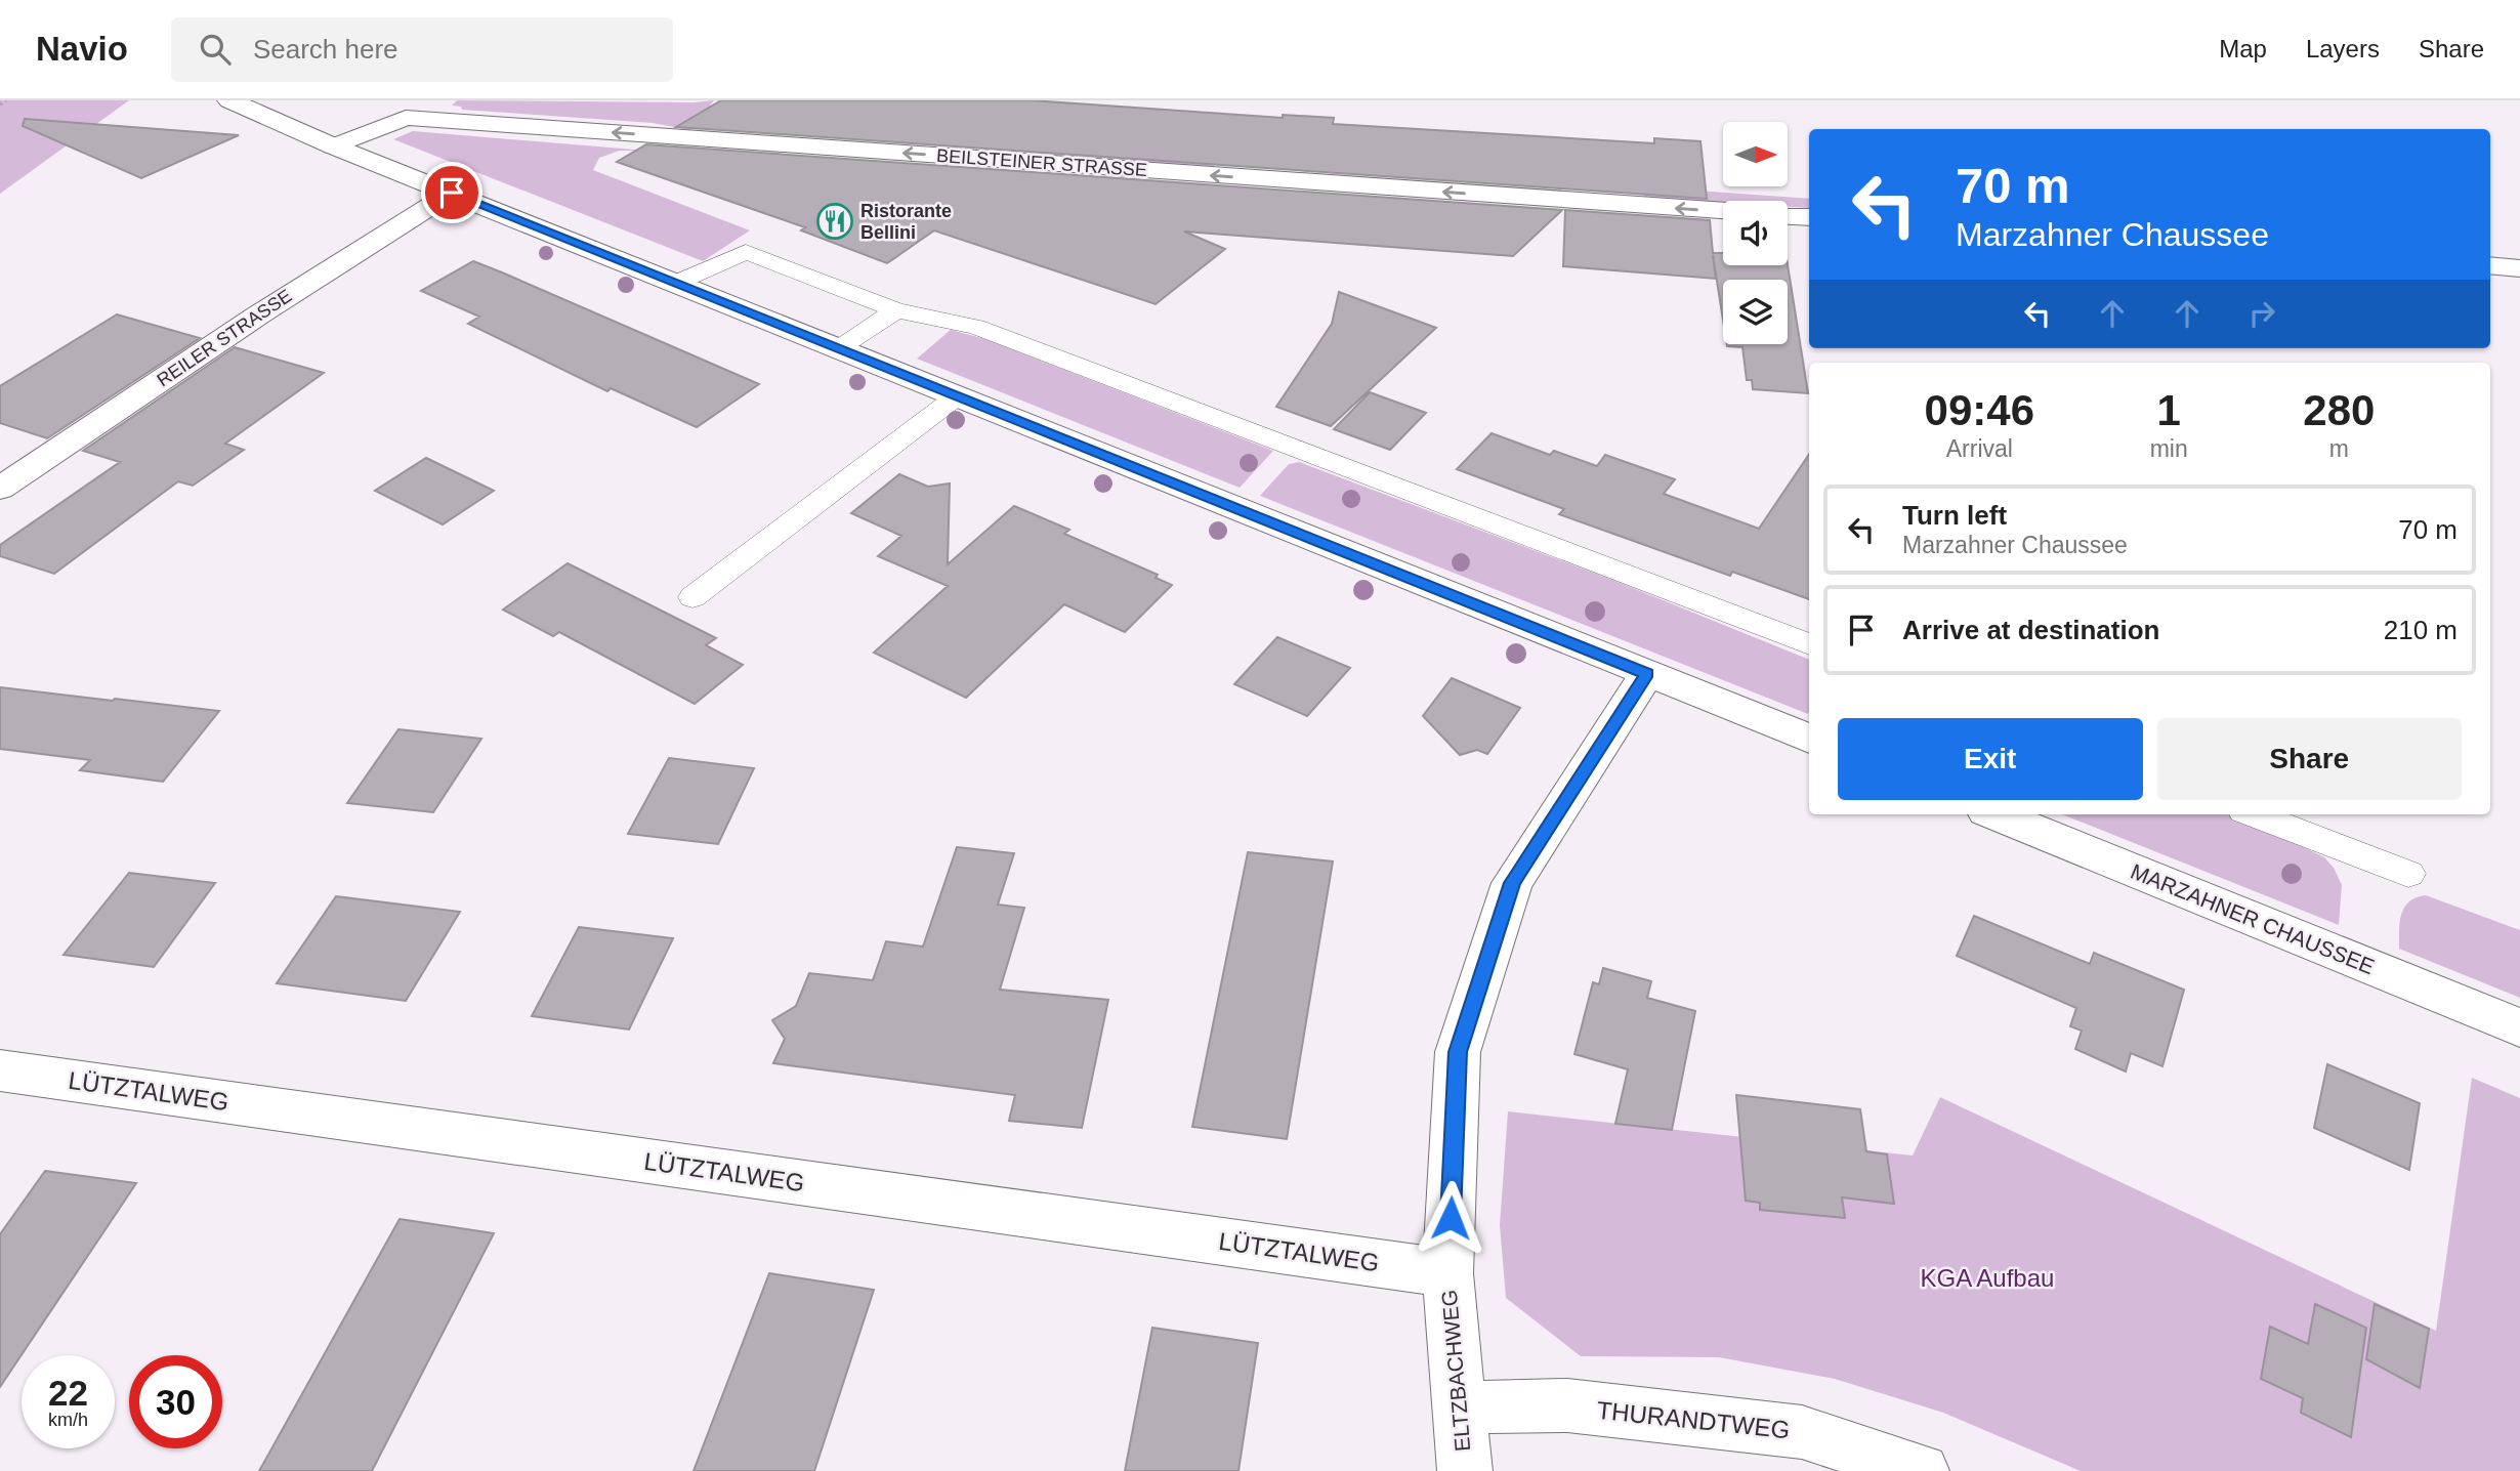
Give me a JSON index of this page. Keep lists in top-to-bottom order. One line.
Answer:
{"streets":{"street":["BEILSTEINER STRASSE","REILER STRASSE","MARZAHNER CHAUSSEE","LÜTZTALWEG","ELTZBACHWEG","THURANDTWEG"]},"crossings":[["LÜTZTALWEG","ELTZBACHWEG"],["ELTZBACHWEG","THURANDTWEG"]],"parks":["KGA Aufbau"],"places":{"restaurant":["Ristorante Bellini"]},"north":"right","page":{"header":"Navio","search":"Search here","nav":["Map","Layers","Share"],"turn":["70 m","Marzahner Chaussee"],"eta":["09:46","Arrival","1","min","280","m"],"list":[{"name":"Turn left","note":"Marzahner Chaussee","value":"70 m"},{"name":"Arrive at destination","value":"210 m"}],"buttons":["Exit","Share"],"speed":"22 km/h","limit":"30"}}
